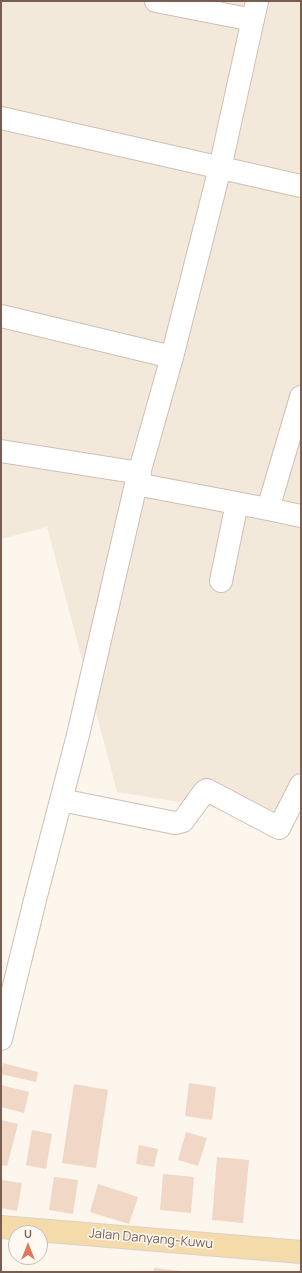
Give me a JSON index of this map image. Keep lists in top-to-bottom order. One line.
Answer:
{"streets":{"main road":["Jalan Danyang-Kuwu"]},"north":"top"}
